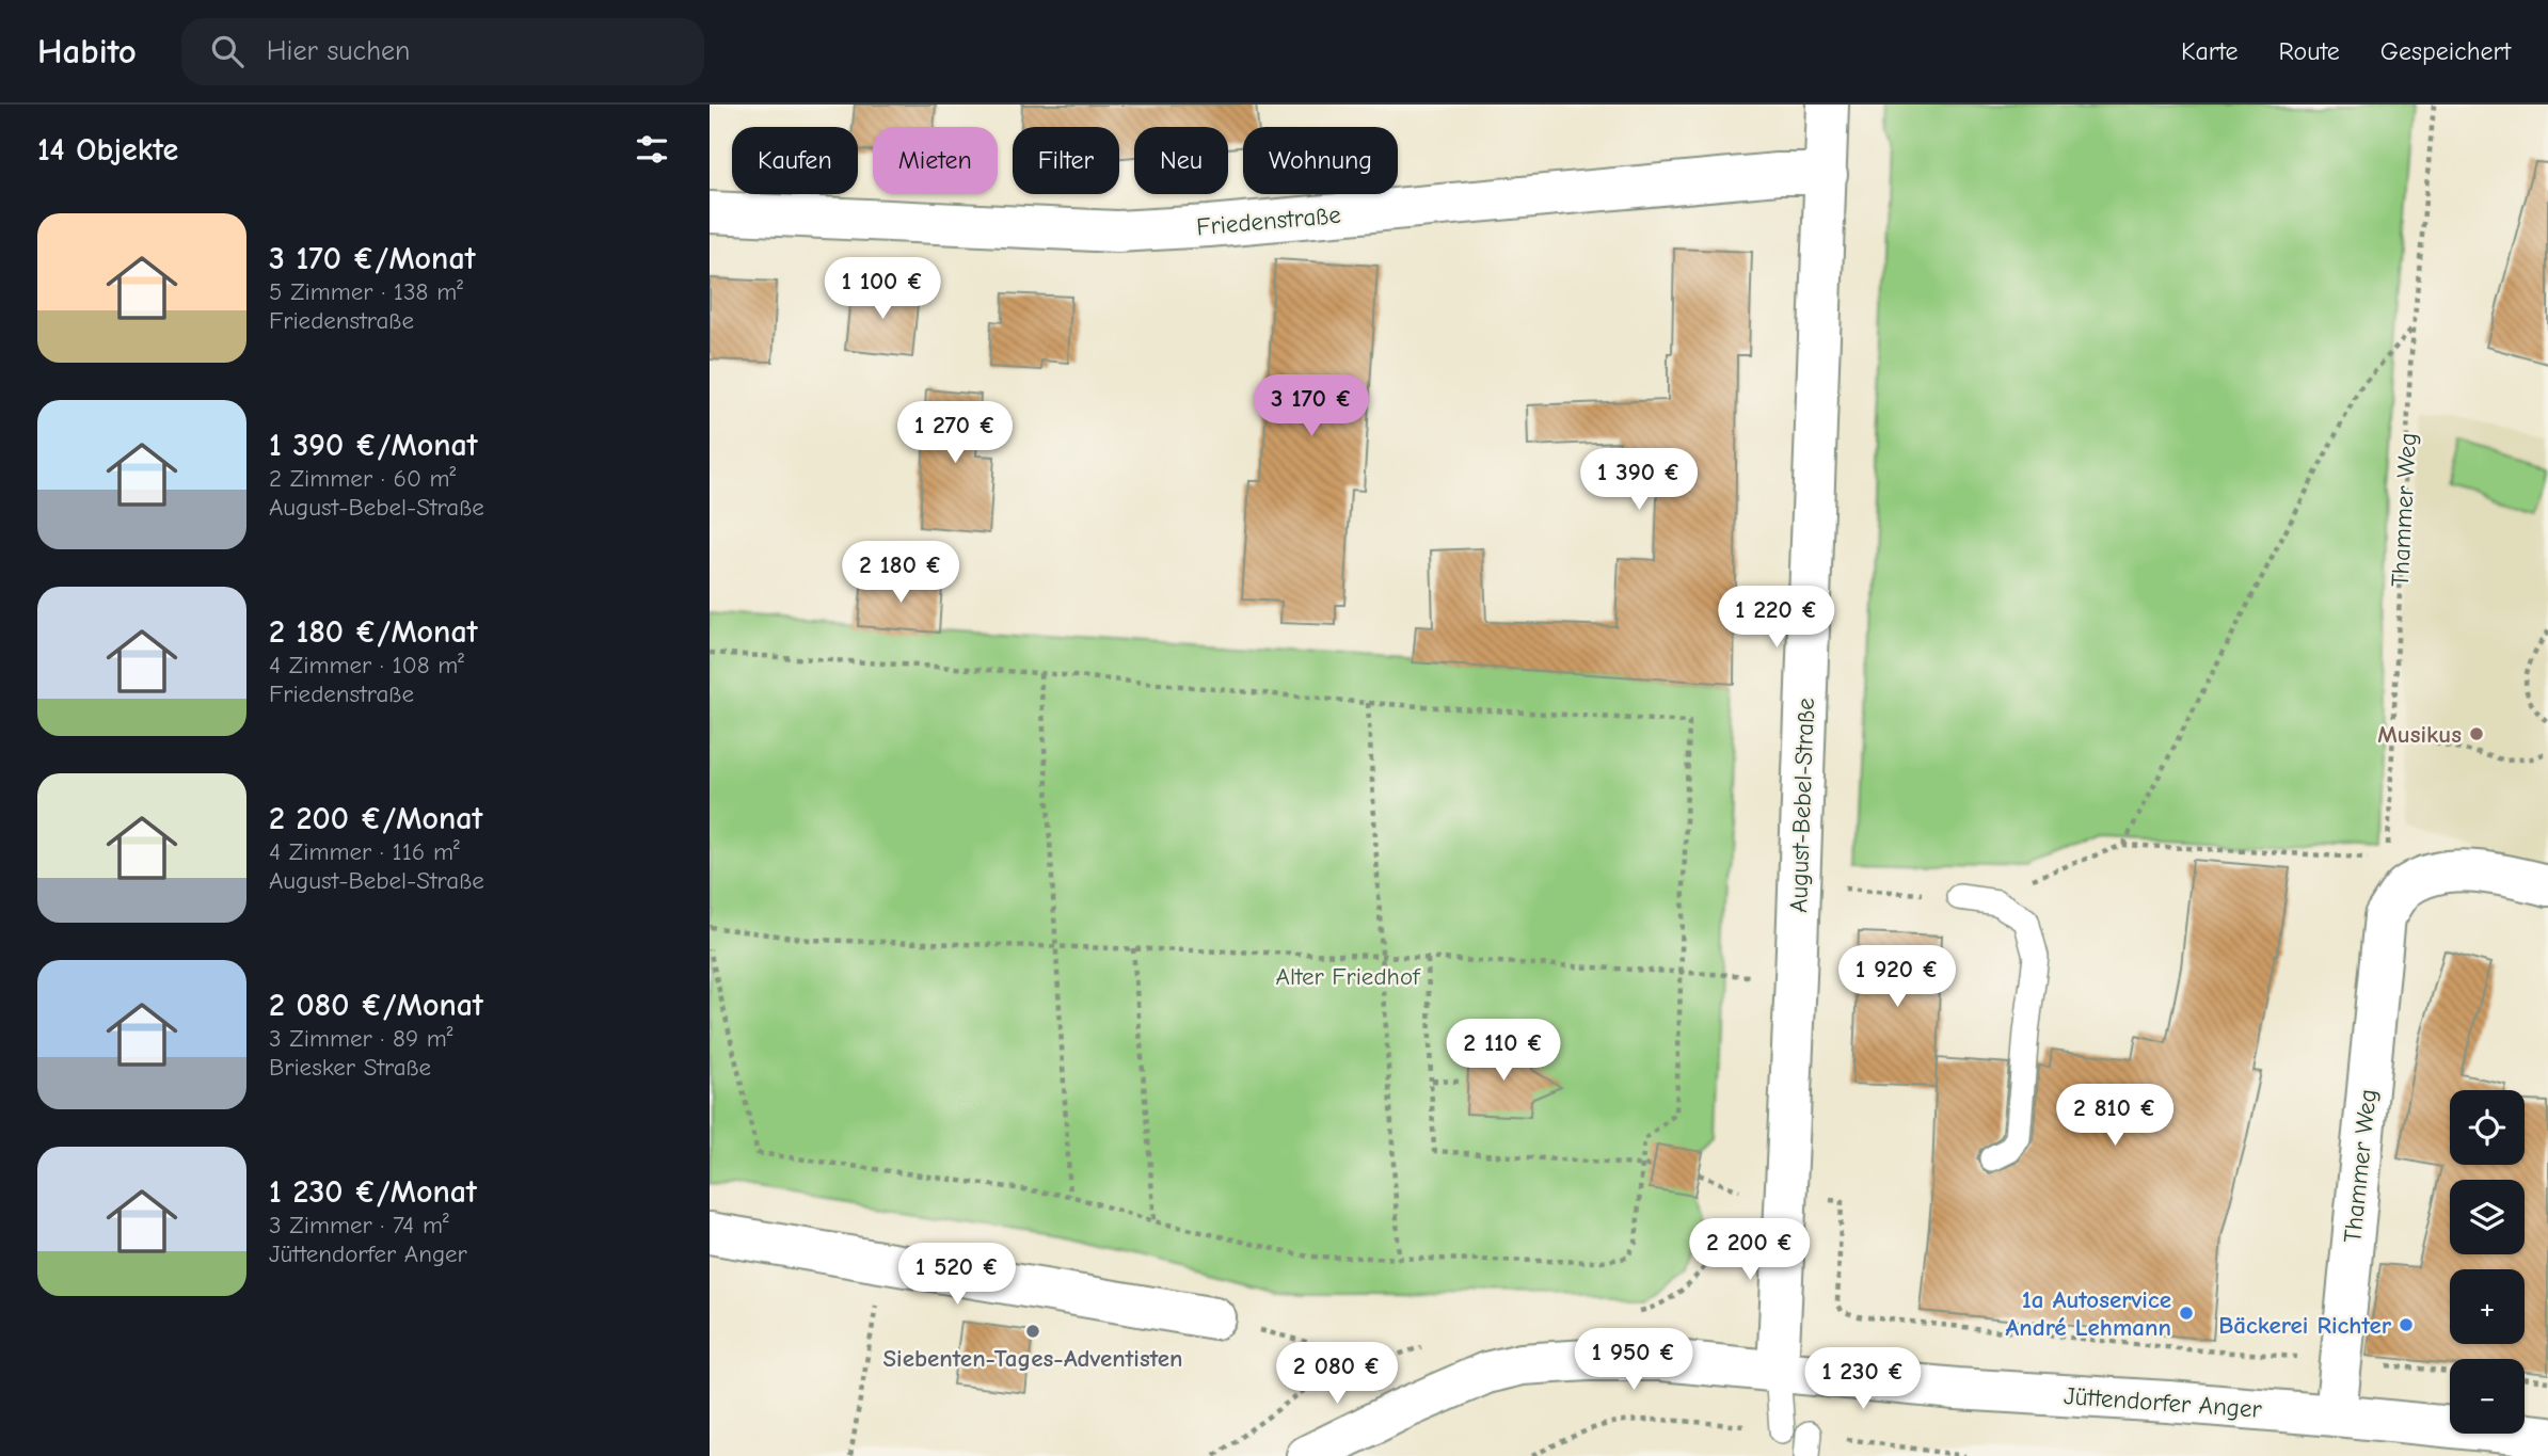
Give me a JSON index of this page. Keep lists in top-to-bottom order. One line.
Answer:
{"streets":{"street":["Friedenstraße","Thammer Weg","August-Bebel-Straße","Jüttendorfer Anger"]},"crossings":[["Friedenstraße","August-Bebel-Straße"],["Thammer Weg","Jüttendorfer Anger"],["August-Bebel-Straße","Jüttendorfer Anger"]],"parks":["Alter Friedhof"],"places":["Musikus","1a Autoservice André Lehmann","Bäckerei Richter","Siebenten-Tages-Adventisten"],"page":{"header":"Habito","search":"Hier suchen","nav":["Karte","Route","Gespeichert"],"heading":"14 Objekte","chip":["Kaufen","Mieten","Filter","Neu","Wohnung"],"list":[{"name":"3 170 €/Monat","note":"5 Zimmer · 138 m² · Friedenstraße"},{"name":"1 390 €/Monat","note":"2 Zimmer · 60 m² · August-Bebel-Straße"},{"name":"2 180 €/Monat","note":"4 Zimmer · 108 m² · Friedenstraße"},{"name":"2 200 €/Monat","note":"4 Zimmer · 116 m² · August-Bebel-Straße"},{"name":"2 080 €/Monat","note":"3 Zimmer · 89 m² · Briesker Straße"},{"name":"1 230 €/Monat","note":"3 Zimmer · 74 m² · Jüttendorfer Anger"}],"price":["1 100 €","3 170 €","1 270 €","1 390 €","2 180 €","1 220 €","1 920 €","2 110 €","2 810 €","2 200 €","1 520 €","1 950 €","2 080 €","1 230 €"],"map_buttons":["+","−"]}}
